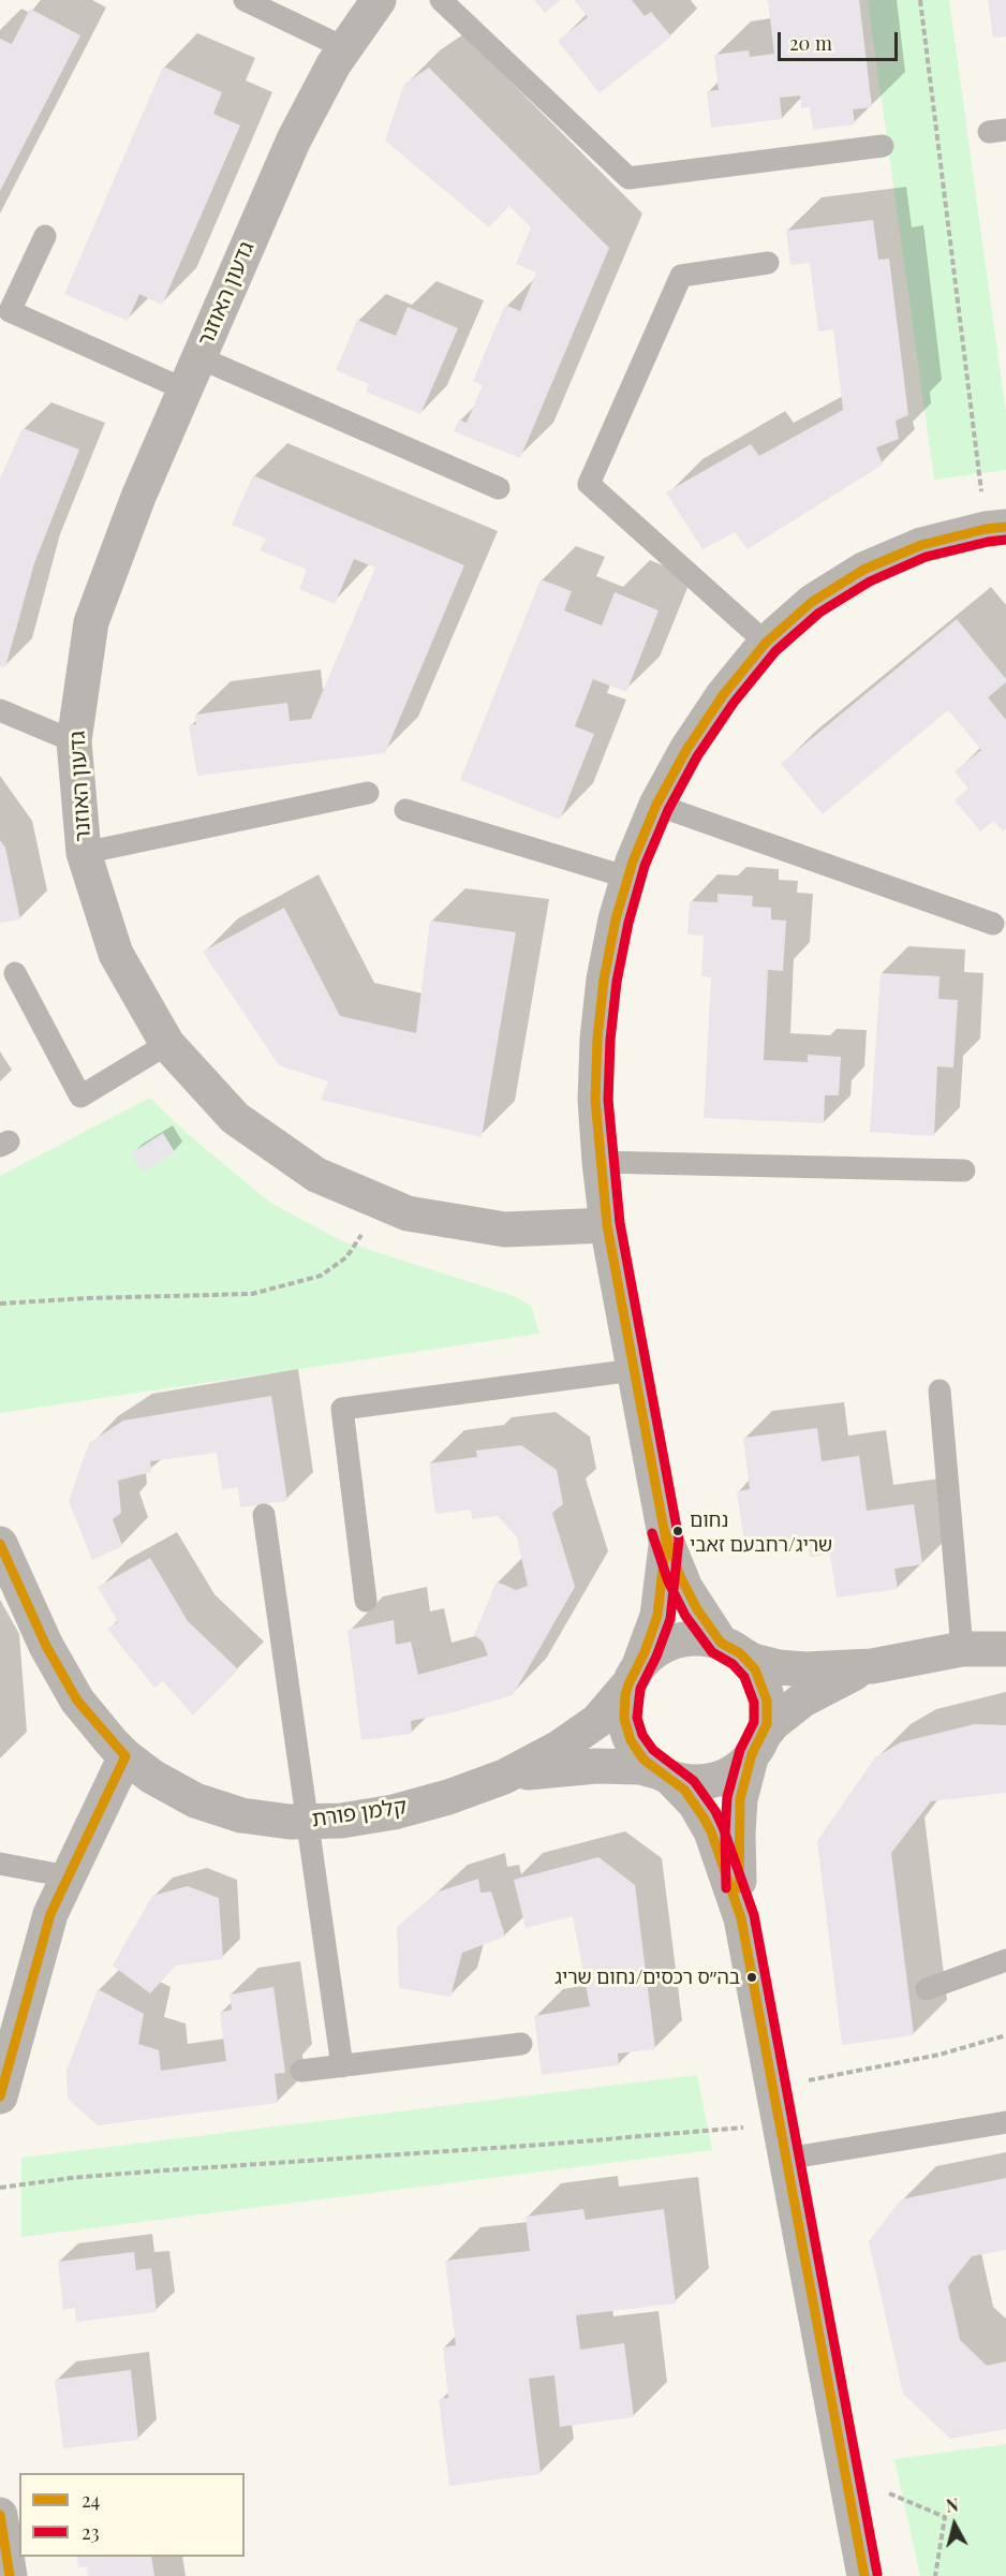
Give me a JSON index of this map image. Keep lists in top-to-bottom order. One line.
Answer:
{"streets":{"street":["גדעון האוזנר","קלמן פורת"]},"places":["נחום שריג/רחבעם זאבי","בה״ס רכסים/נחום שריג"],"lines":["transit line 24","transit line 23"],"legend":["24","23"],"scale_bar":"20 m","north":"top"}
